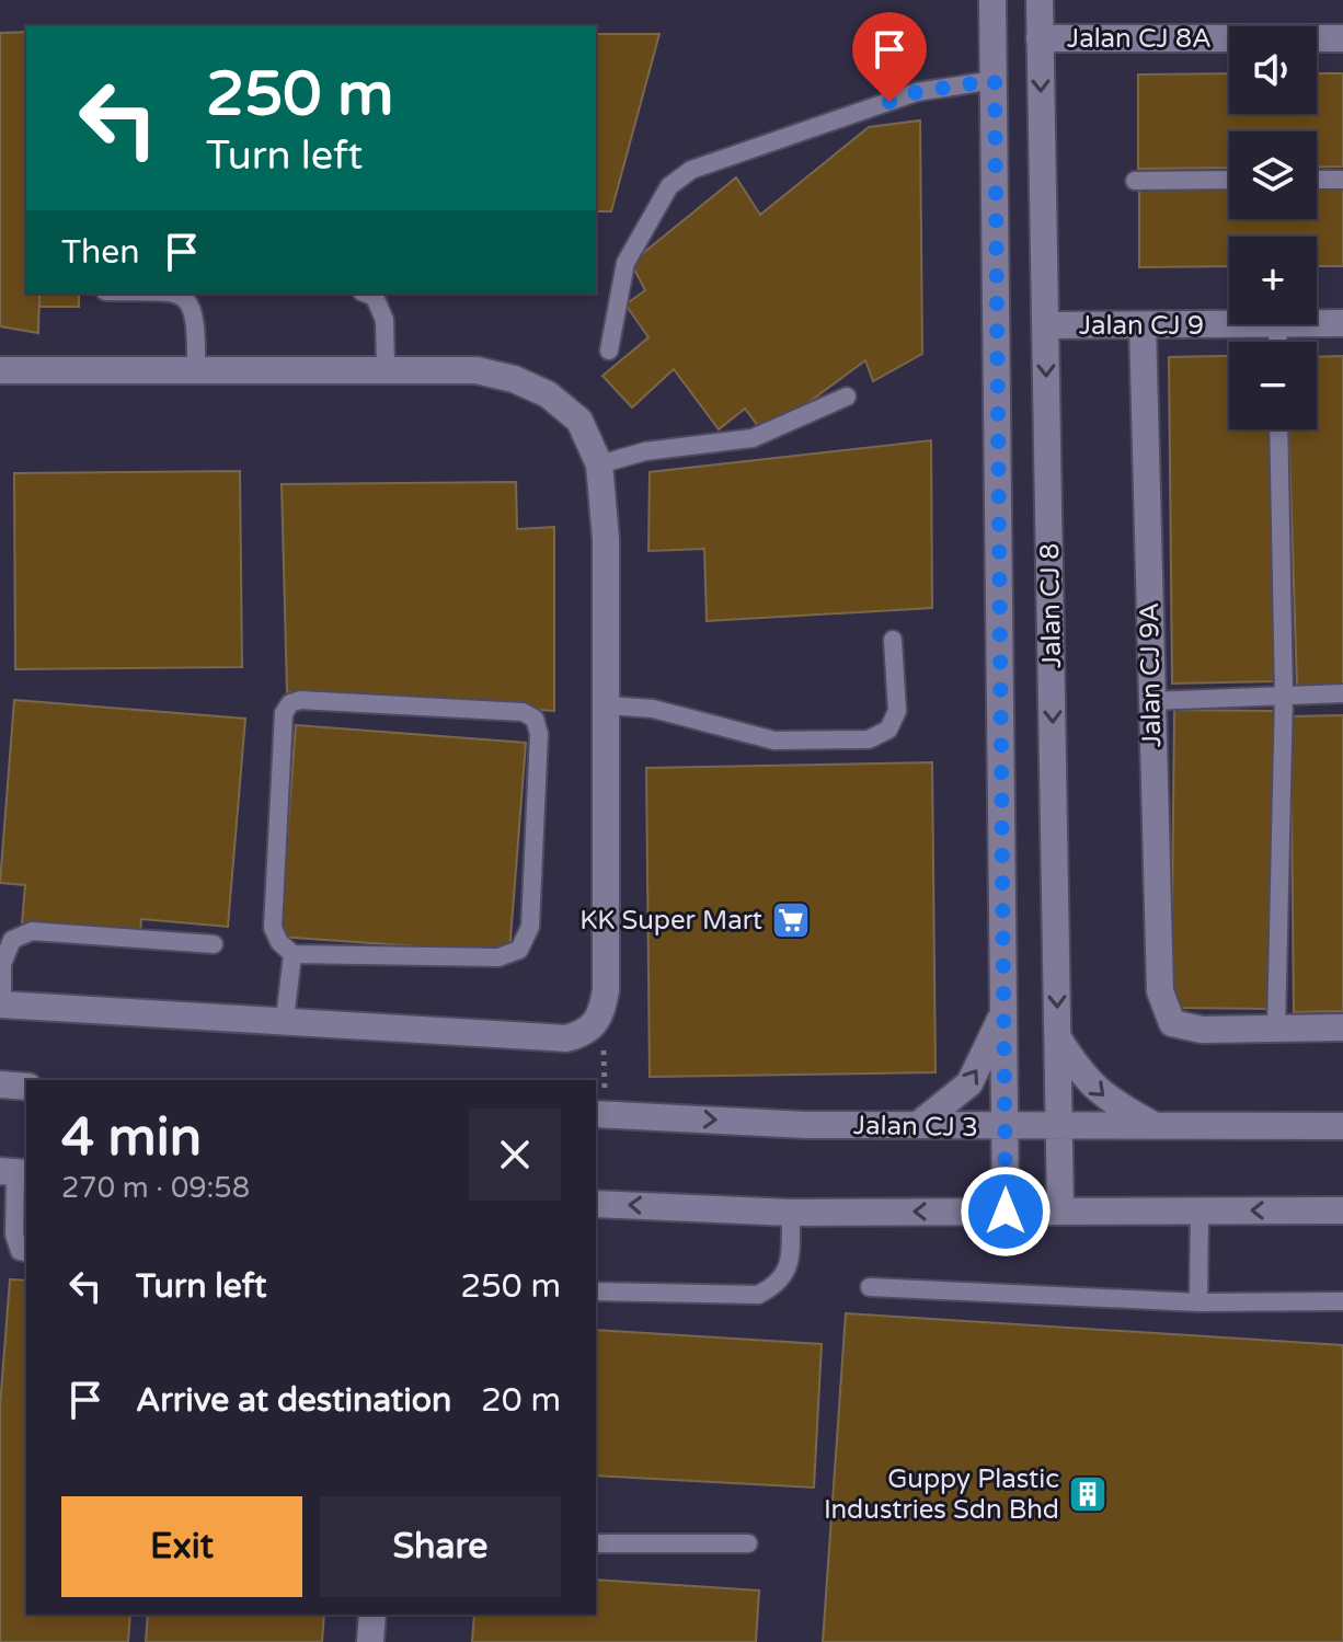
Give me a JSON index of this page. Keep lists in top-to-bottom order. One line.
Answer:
{"streets":{"street":["Jalan CJ 8A","Jalan CJ 9","Jalan CJ 8","Jalan CJ 9A","Jalan CJ 3"]},"crossings":[["Jalan CJ 8A","Jalan CJ 8"],["Jalan CJ 9","Jalan CJ 8"],["Jalan CJ 9","Jalan CJ 9A"],["Jalan CJ 8","Jalan CJ 3"]],"places":{"supermarket":["KK Super Mart"],"building":["Guppy Plastic Industries Sdn Bhd"]},"page":{"map_buttons":["+","−"],"turn":["250 m","Turn left"],"then":"Then","heading":["4 min","270 m · 09:58"],"list":[{"name":"Turn left","value":"250 m"},{"name":"Arrive at destination","value":"20 m"}],"buttons":["Exit","Share"]}}
